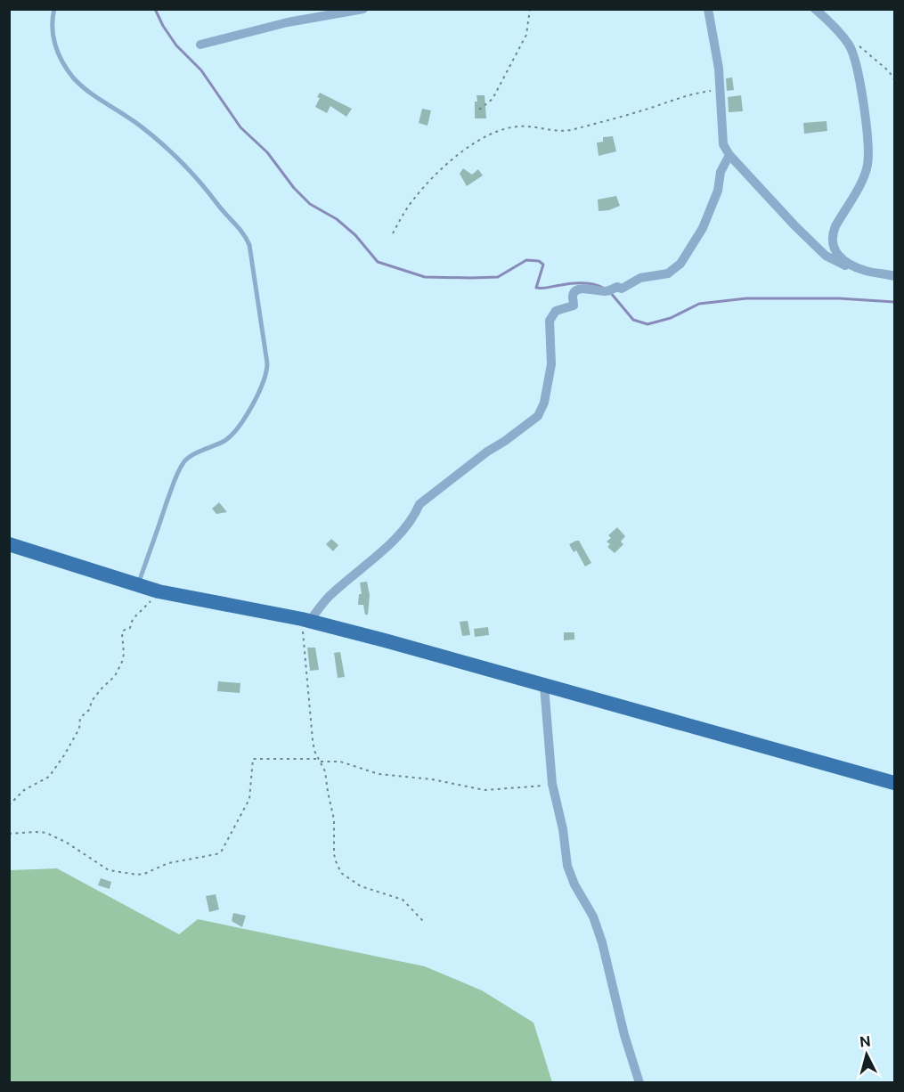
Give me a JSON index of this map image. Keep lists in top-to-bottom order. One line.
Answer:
{"north":"top"}
